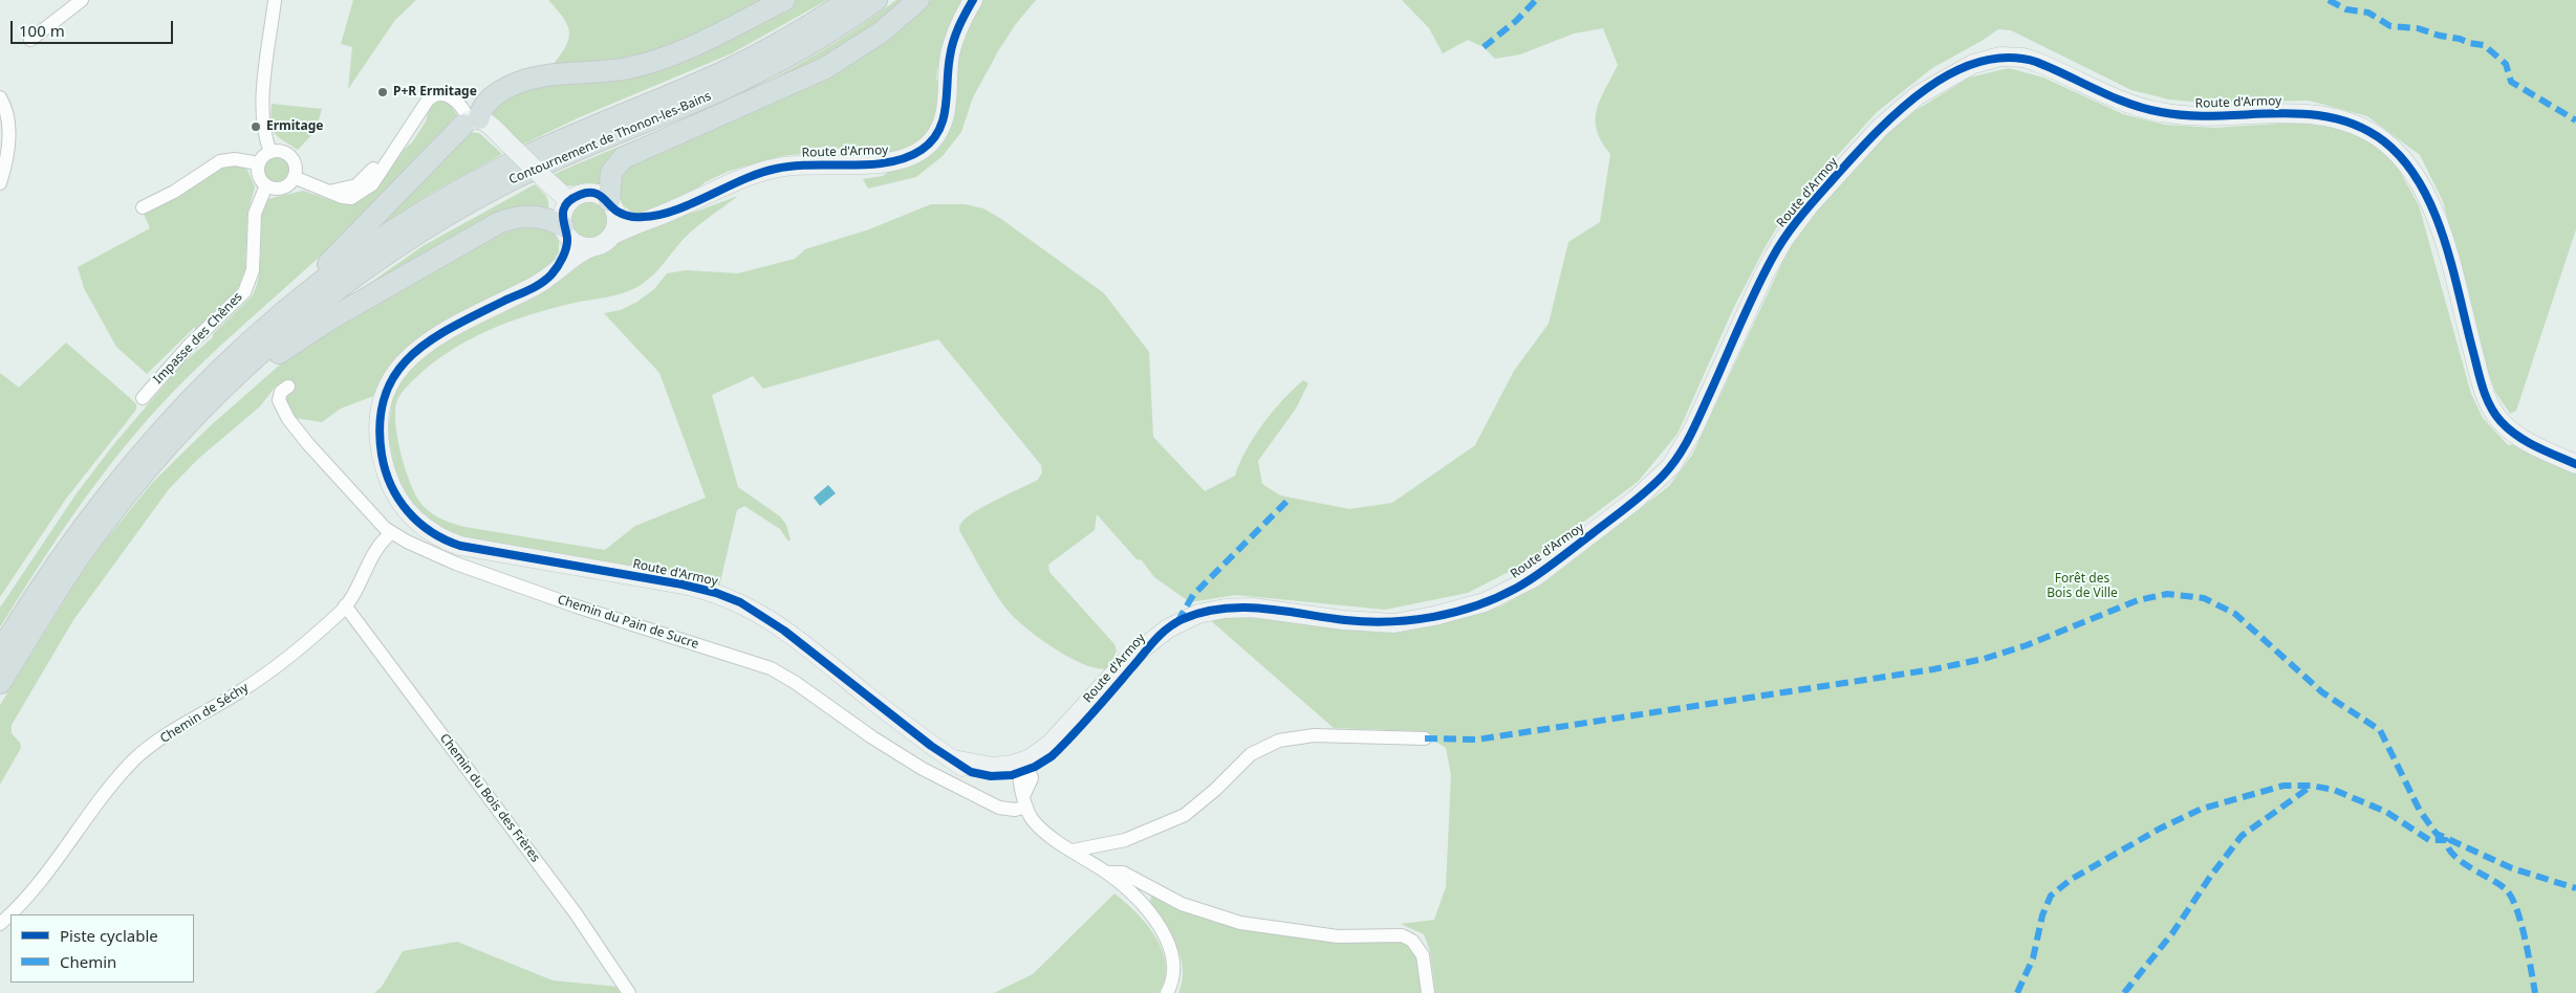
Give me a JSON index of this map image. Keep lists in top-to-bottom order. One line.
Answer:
{"streets":{"highway":["Contournement de Thonon-les-Bains"],"main road":["Route d'Armoy"],"street":["Impasse des Chênes","Chemin du Pain de Sucre","Chemin de Séchy","Chemin du Bois des Frères"]},"crossings":[["Chemin du Pain de Sucre","Chemin de Séchy"],["Chemin de Séchy","Chemin du Bois des Frères"]],"parks":["Forêt des Bois de Ville"],"places":["P+R Ermitage","Ermitage"],"legend":["Piste cyclable","Chemin"],"scale_bar":"100 m"}
